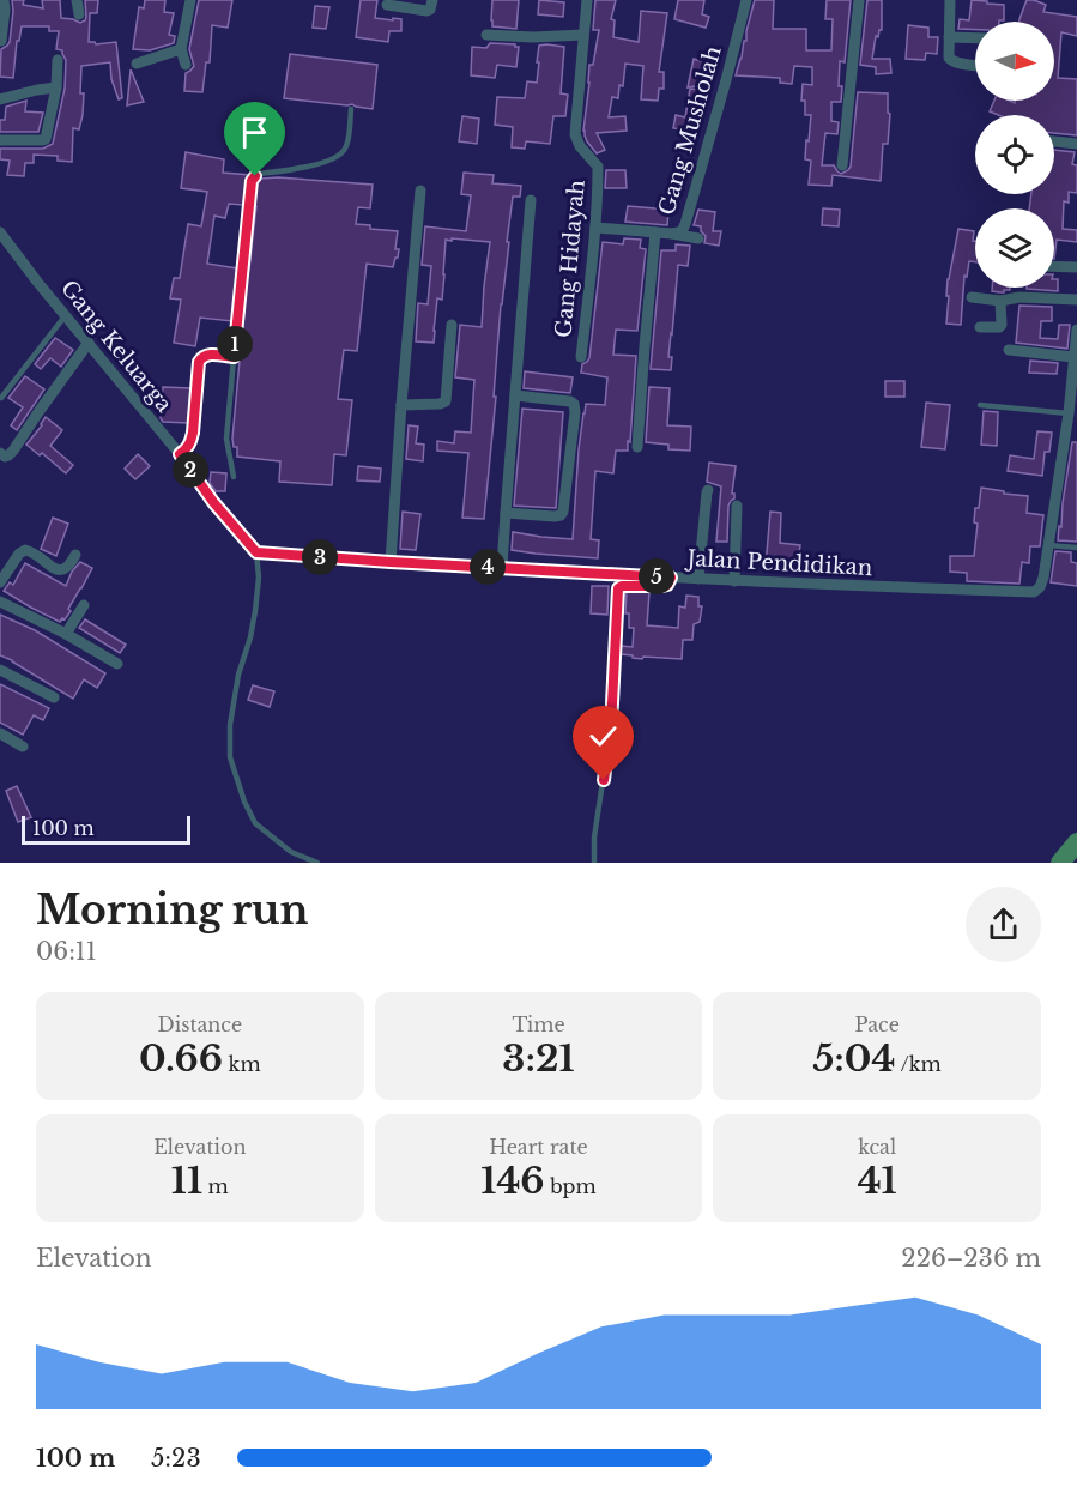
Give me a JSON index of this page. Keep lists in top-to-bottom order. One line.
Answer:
{"streets":{"street":["Gang Musholah","Gang Hidayah","Gang Keluarga","Jalan Pendidikan"]},"crossings":[["Gang Musholah","Gang Hidayah"],["Gang Keluarga","Jalan Pendidikan"]],"scale_bar":"100 m","north":"right","page":{"pins":["1","2","3","4","5"],"scale":"100 m","heading":["Morning run","06:11"],"stats":[["Distance","0.66 km"],["Time","3:21"],["Pace","5:04 /km"],["Elevation","11 m"],["Heart rate","146 bpm"],["kcal","41"]],"chart":["Elevation","226–236 m"],"list":[{"name":"100 m","note":"5:23"}]}}
